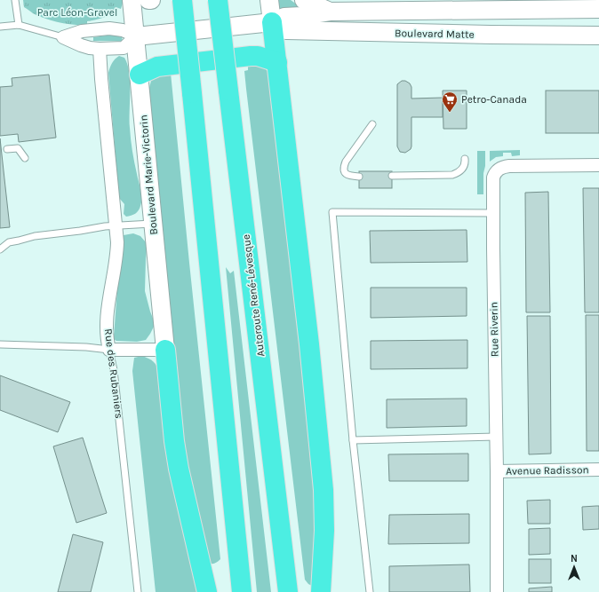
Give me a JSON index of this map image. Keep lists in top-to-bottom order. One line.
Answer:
{"streets":{"highway":["Autoroute René-Lévesque"],"main road":["Boulevard Matte","Boulevard Marie-Victorin"],"street":["Rue Riverin","Rue des Rubaniers","Avenue Radisson"]},"crossings":[["Boulevard Matte","Boulevard Marie-Victorin"],["Rue Riverin","Avenue Radisson"]],"parks":["Parc Léon-Gravel"],"places":{"supermarket":["Petro-Canada"]},"north":"top"}
